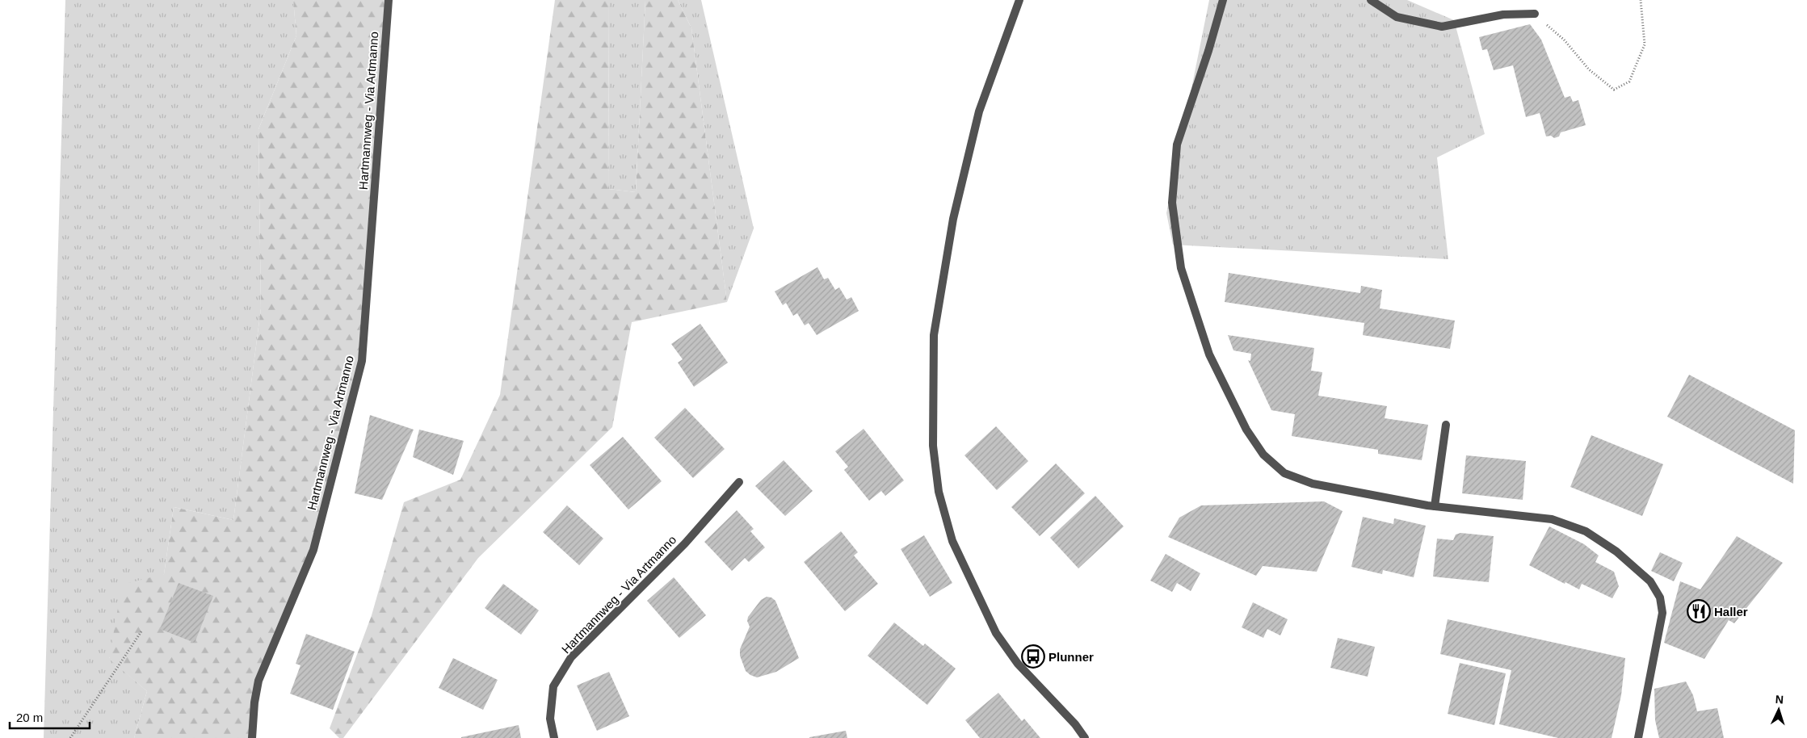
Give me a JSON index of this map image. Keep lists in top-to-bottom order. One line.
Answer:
{"streets":{"street":["Hartmannweg - Via Artmanno"]},"places":{"restaurant":["Haller"],"bus stop":["Plunner"]},"scale_bar":"20 m","north":"top"}
